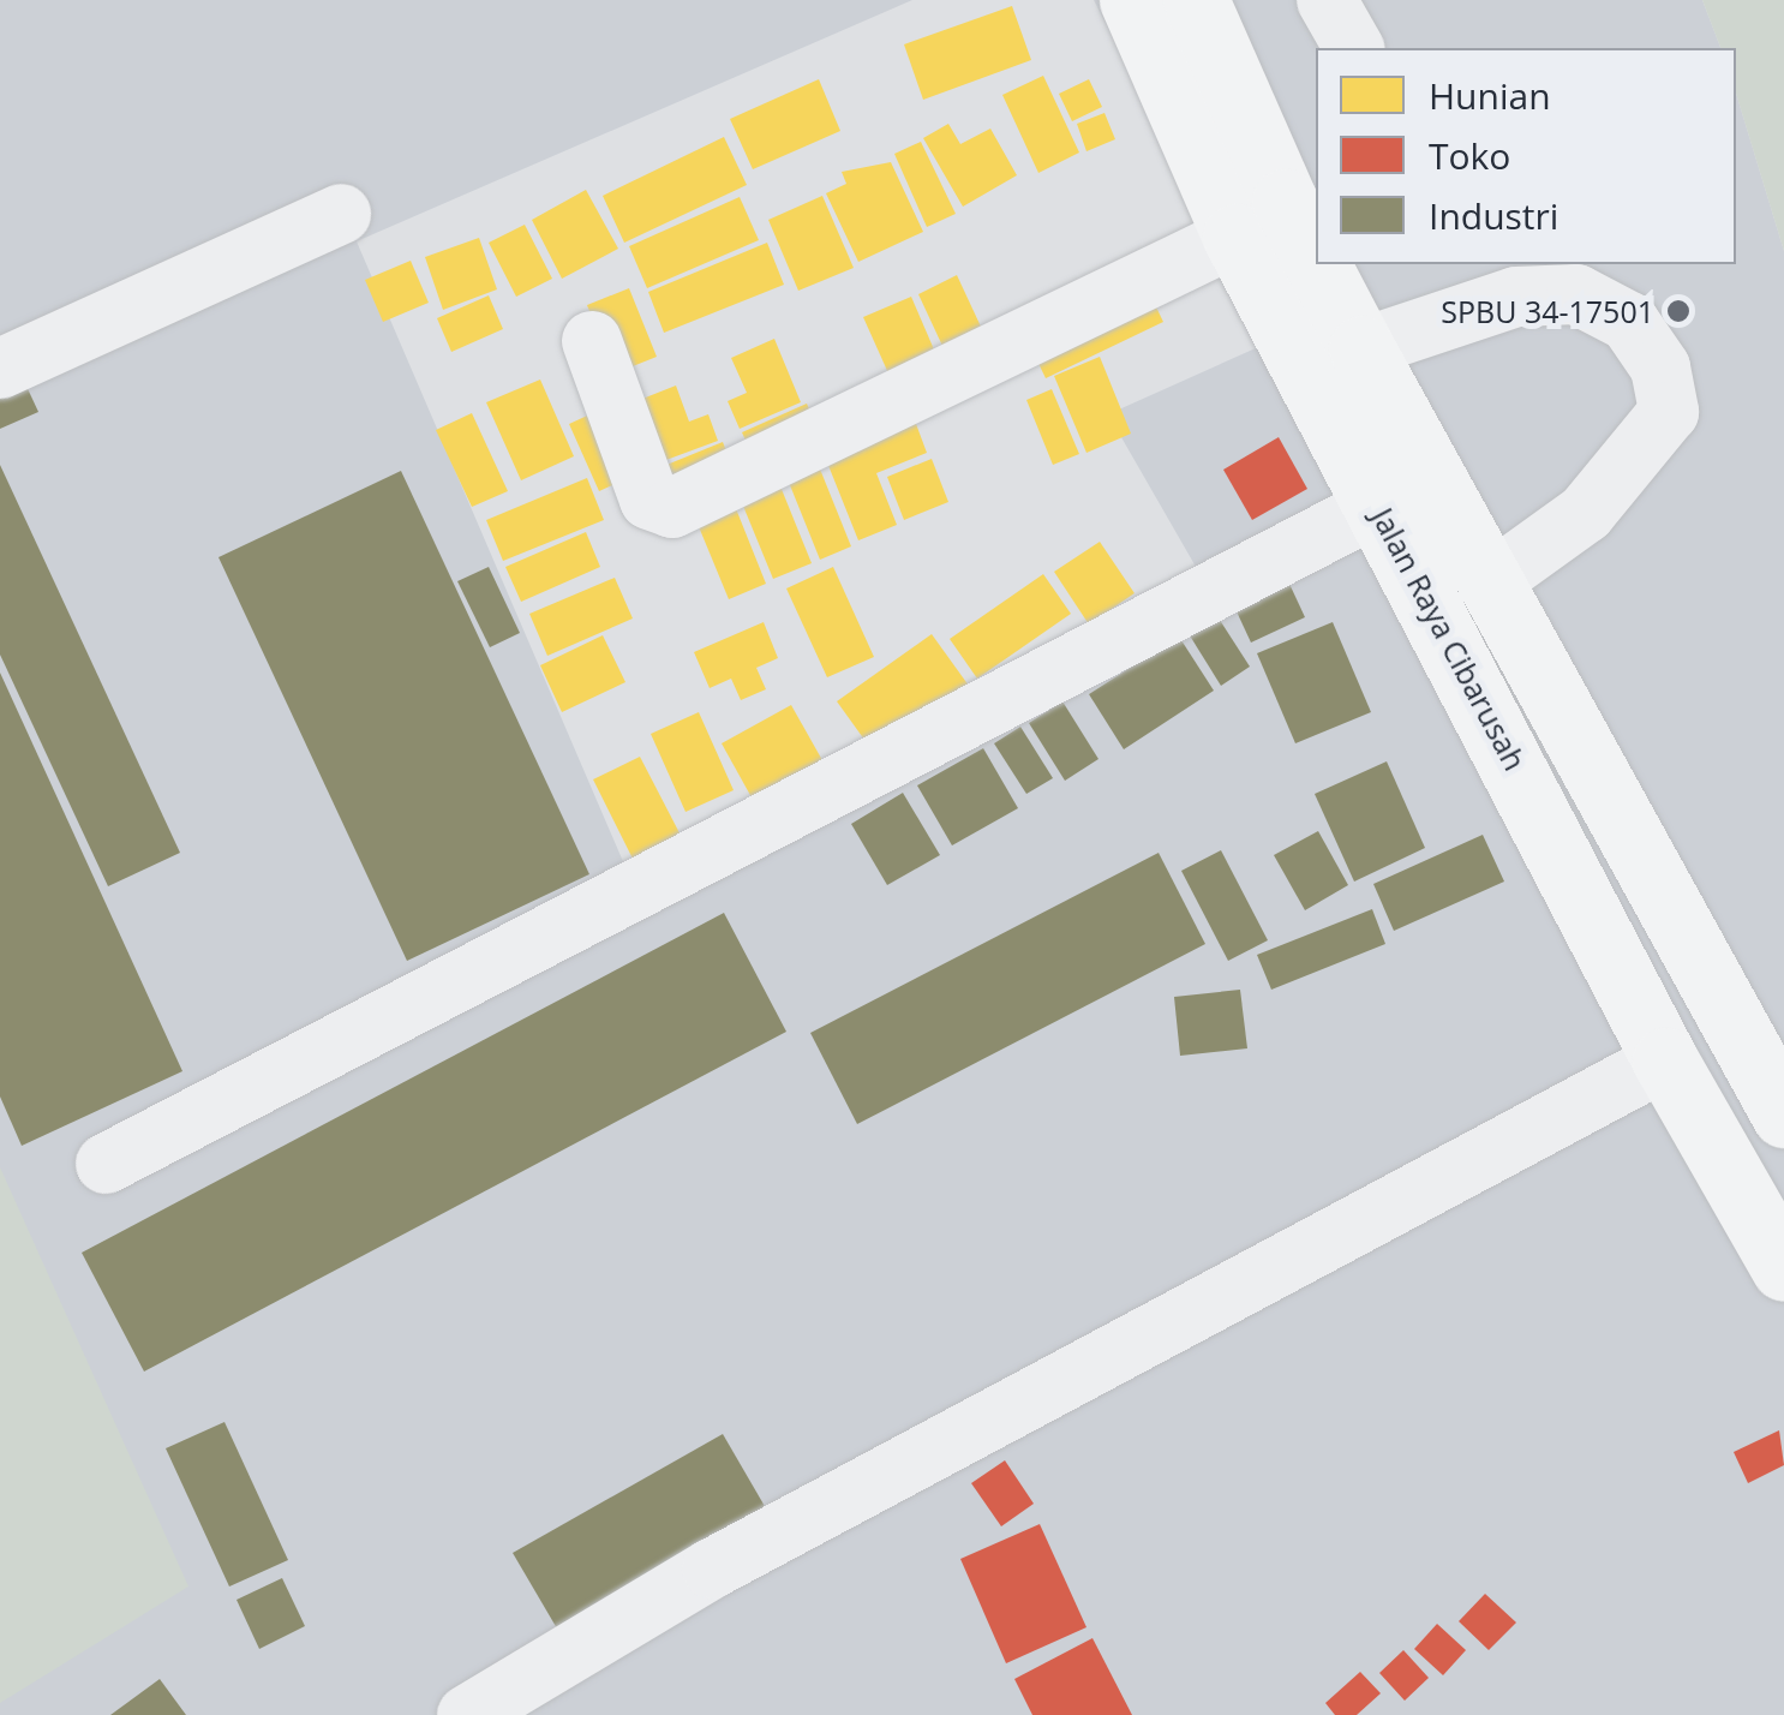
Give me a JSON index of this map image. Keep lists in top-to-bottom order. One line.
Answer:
{"streets":{"main road":["Jalan Raya Cibarusah"]},"places":["SPBU 34-17501"],"legend":["Hunian","Toko","Industri"]}
